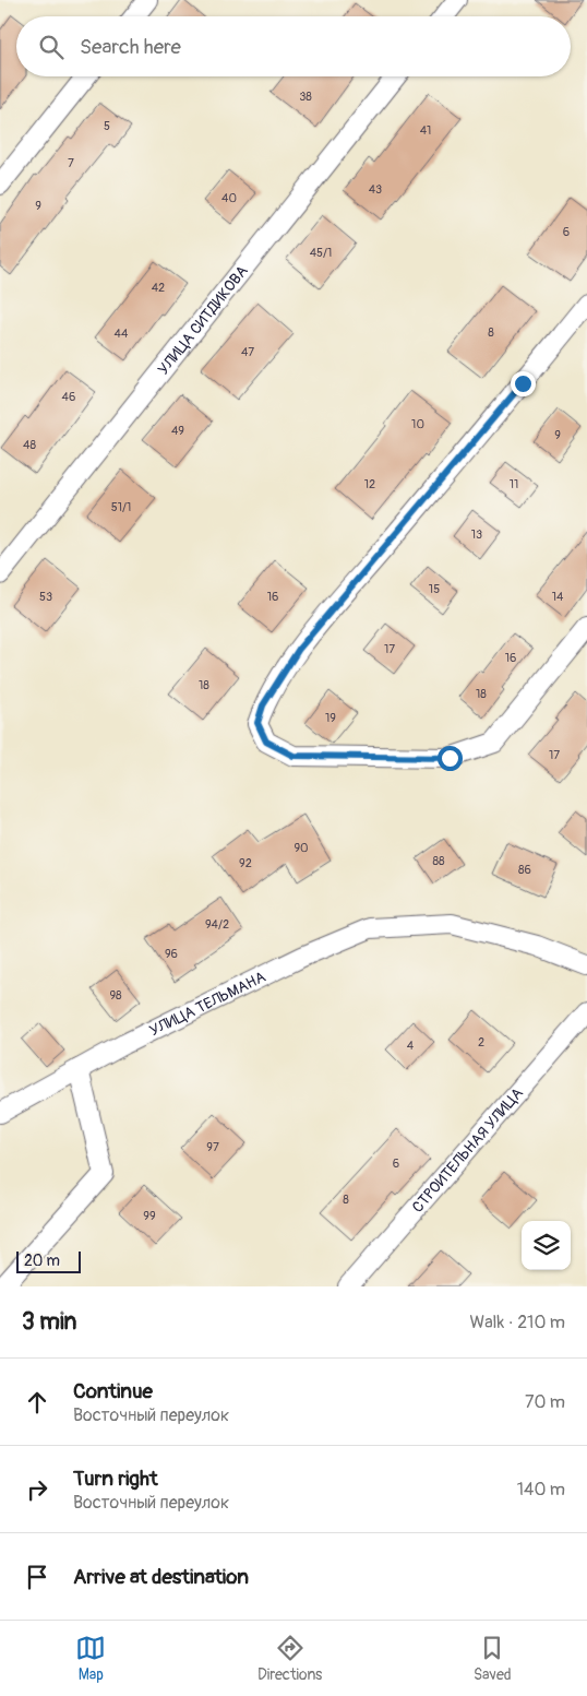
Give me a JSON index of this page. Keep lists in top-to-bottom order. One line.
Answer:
{"streets":{"street":["УЛИЦА СИТДИКОВА","УЛИЦА ТЕЛЬМАНА","СТРОИТЕЛЬНАЯ УЛИЦА"]},"house_numbers":["38","5","41","7","43","40","9","6","45/1","42","8","44","47","46","10","49","9","48","12","11","51/1","13","15","53","16","14","17","16","18","18","19","17","90","88","92","86","94/2","96","98","2","4","97","6","8","99"],"scale_bar":"20 m","page":{"search":"Search here","scale":"20 m","heading":["3 min","Walk · 210 m"],"list":[["Continue","Восточный переулок","70 m"],["Turn right","Восточный переулок","140 m"],"Arrive at destination"],"nav":["Map","Directions","Saved"]}}
